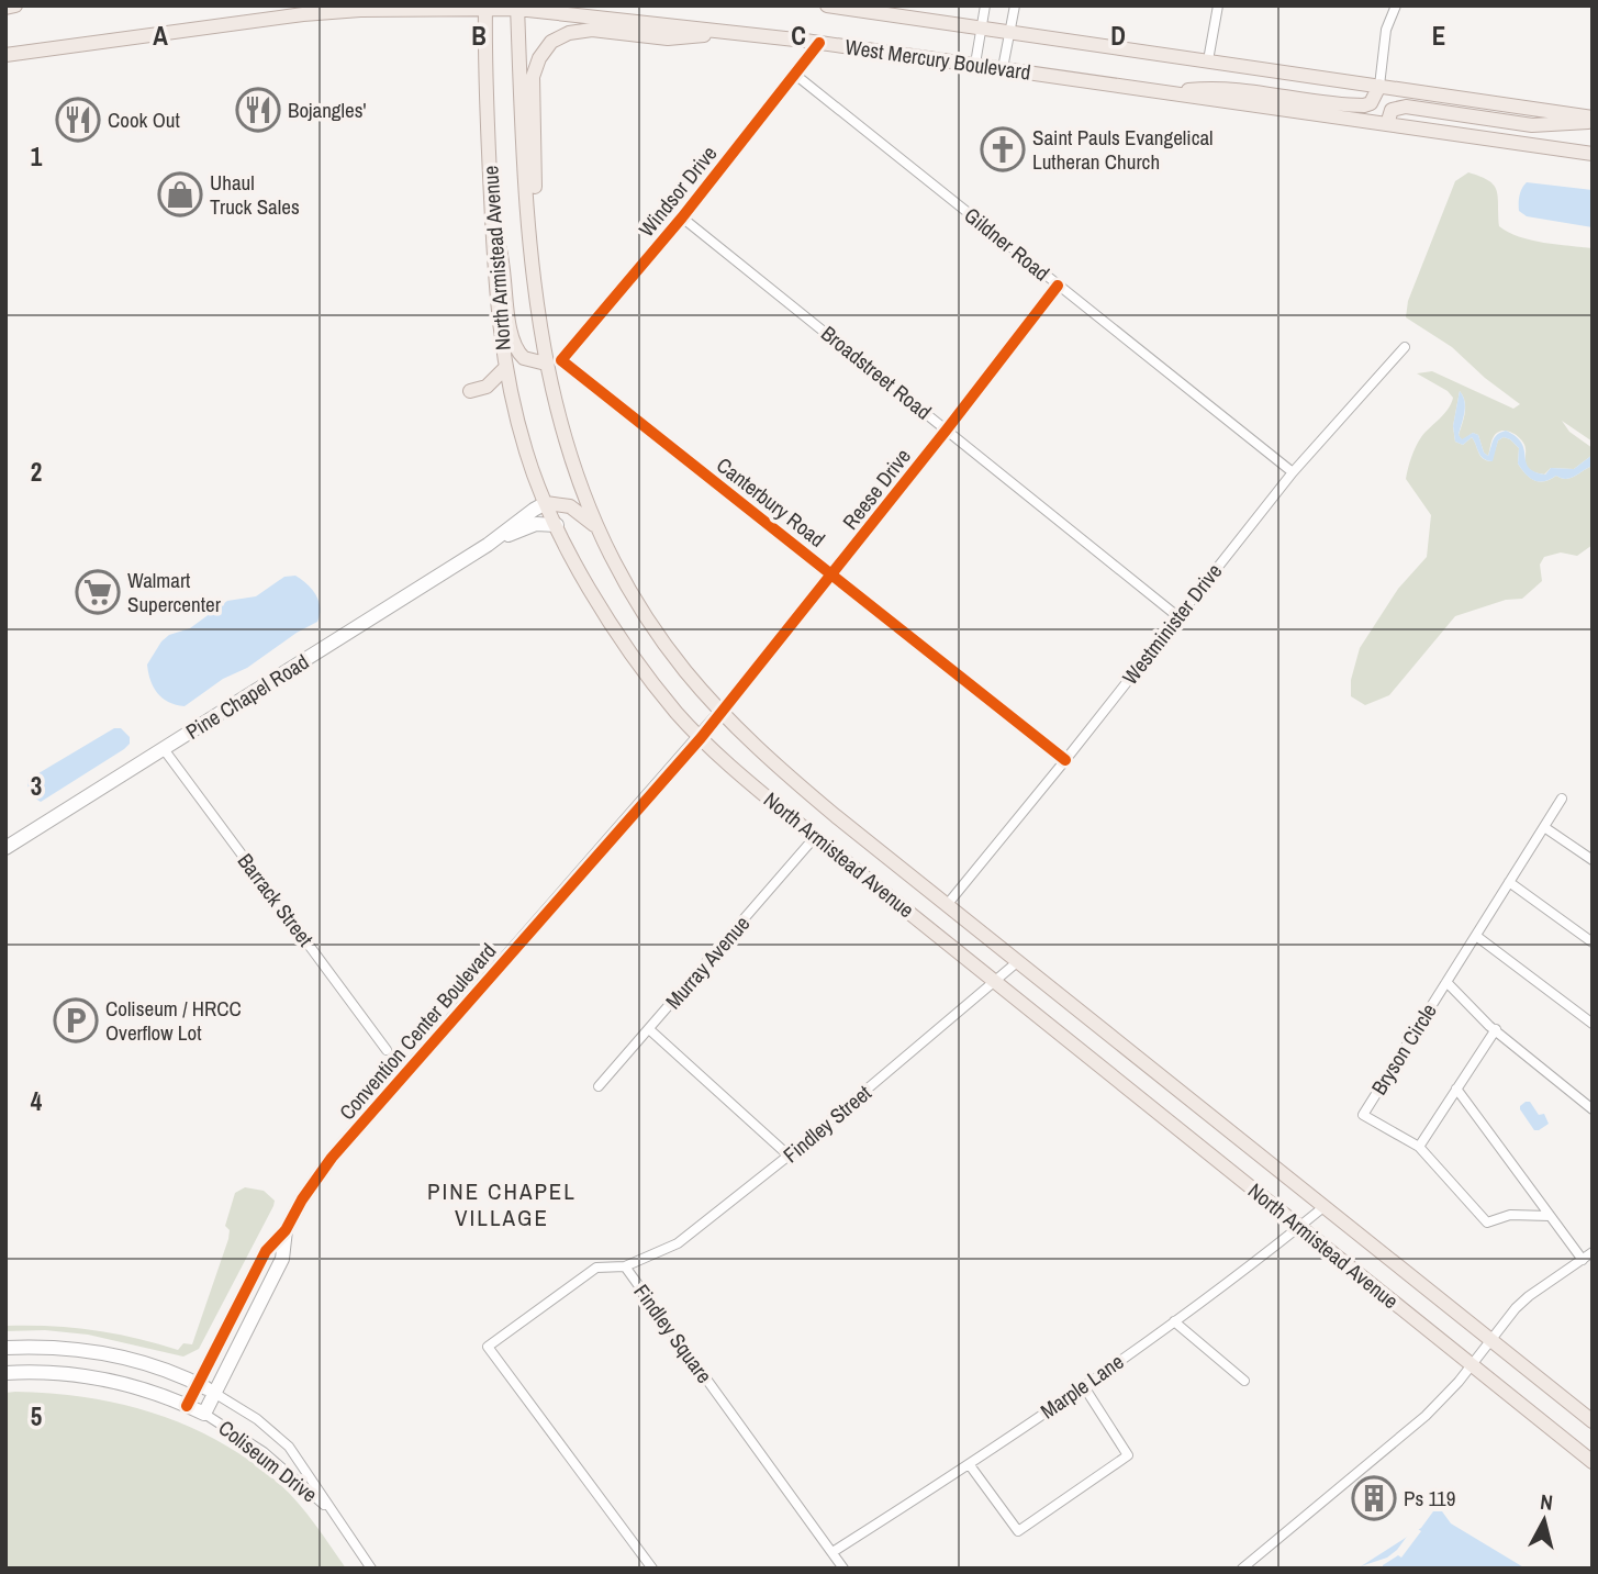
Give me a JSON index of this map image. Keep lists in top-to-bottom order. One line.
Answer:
{"streets":{"main road":["West Mercury Boulevard","North Armistead Avenue"],"street":["Windsor Drive","Gildner Road","Broadstreet Road","Reese Drive","Canterbury Road","Westminister Drive","Pine Chapel Road","Barrack Street","Murray Avenue","Convention Center Boulevard","Bryson Circle","Findley Street","Findley Square","Marple Lane","Coliseum Drive"]},"crossings":[["West Mercury Boulevard","Windsor Drive"],["West Mercury Boulevard","North Armistead Avenue"],["Windsor Drive","Gildner Road"],["Windsor Drive","Broadstreet Road"],["Windsor Drive","Canterbury Road"],["Gildner Road","Reese Drive"],["Gildner Road","Westminister Drive"],["North Armistead Avenue","Reese Drive"],["North Armistead Avenue","Westminister Drive"],["North Armistead Avenue","Pine Chapel Road"],["North Armistead Avenue","Murray Avenue"],["North Armistead Avenue","Convention Center Boulevard"],["North Armistead Avenue","Findley Street"],["North Armistead Avenue","Marple Lane"],["Broadstreet Road","Reese Drive"],["Broadstreet Road","Westminister Drive"],["Reese Drive","Canterbury Road"],["Reese Drive","Convention Center Boulevard"],["Canterbury Road","Westminister Drive"],["Pine Chapel Road","Barrack Street"],["Convention Center Boulevard","Coliseum Drive"],["Findley Street","Findley Square"],["Findley Square","Marple Lane"]],"districts":["PINE CHAPEL VILLAGE"],"places":{"restaurant":["Bojangles'","Cook Out"],"church":["Saint Pauls Evangelical Lutheran Church"],"shop":["Uhaul Truck Sales"],"supermarket":["Walmart Supercenter"],"parking":["Coliseum / HRCC Overflow Lot"],"building":["Ps 119"]},"north":"top","grid":{"columns":["A","B","C","D","E"],"rows":["1","2","3","4","5"]}}
